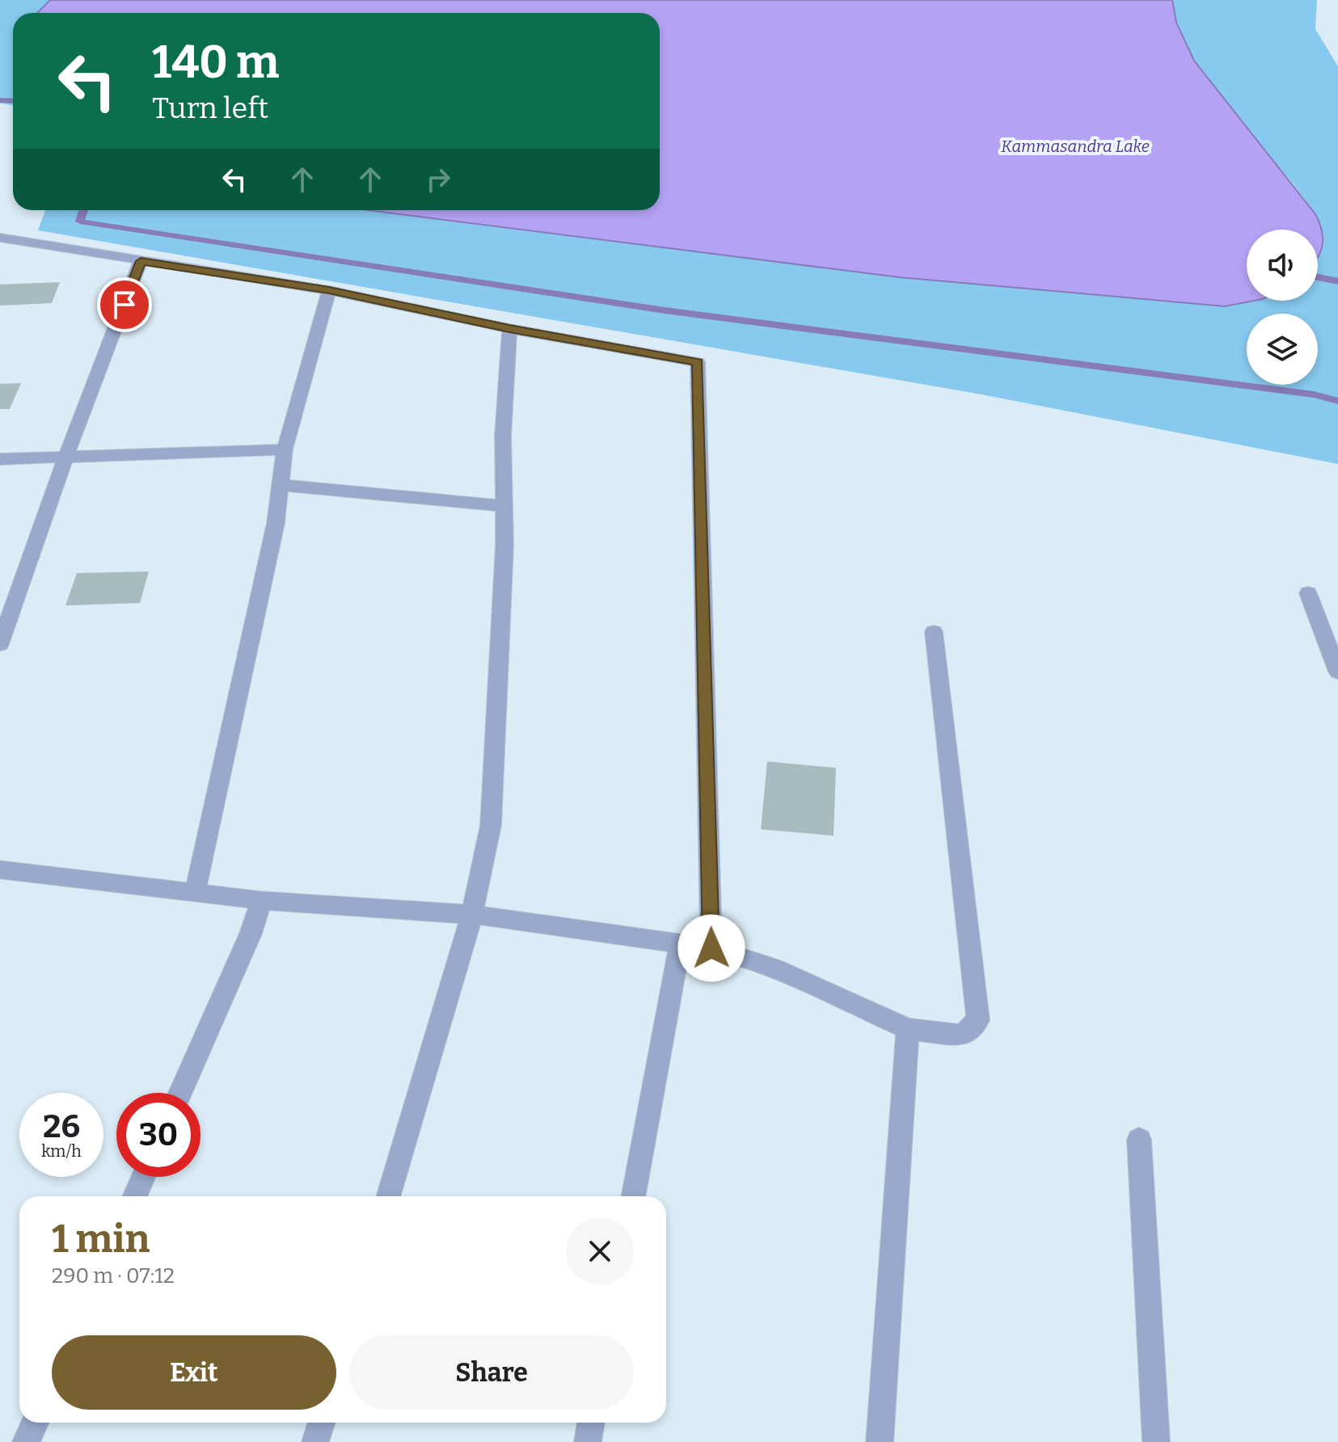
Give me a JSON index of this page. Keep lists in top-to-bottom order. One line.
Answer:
{"water":["Kammasandra Lake"],"page":{"turn":["140 m","Turn left"],"speed":"26 km/h","limit":"30","heading":["1 min","290 m · 07:12"],"buttons":["Exit","Share"]}}
